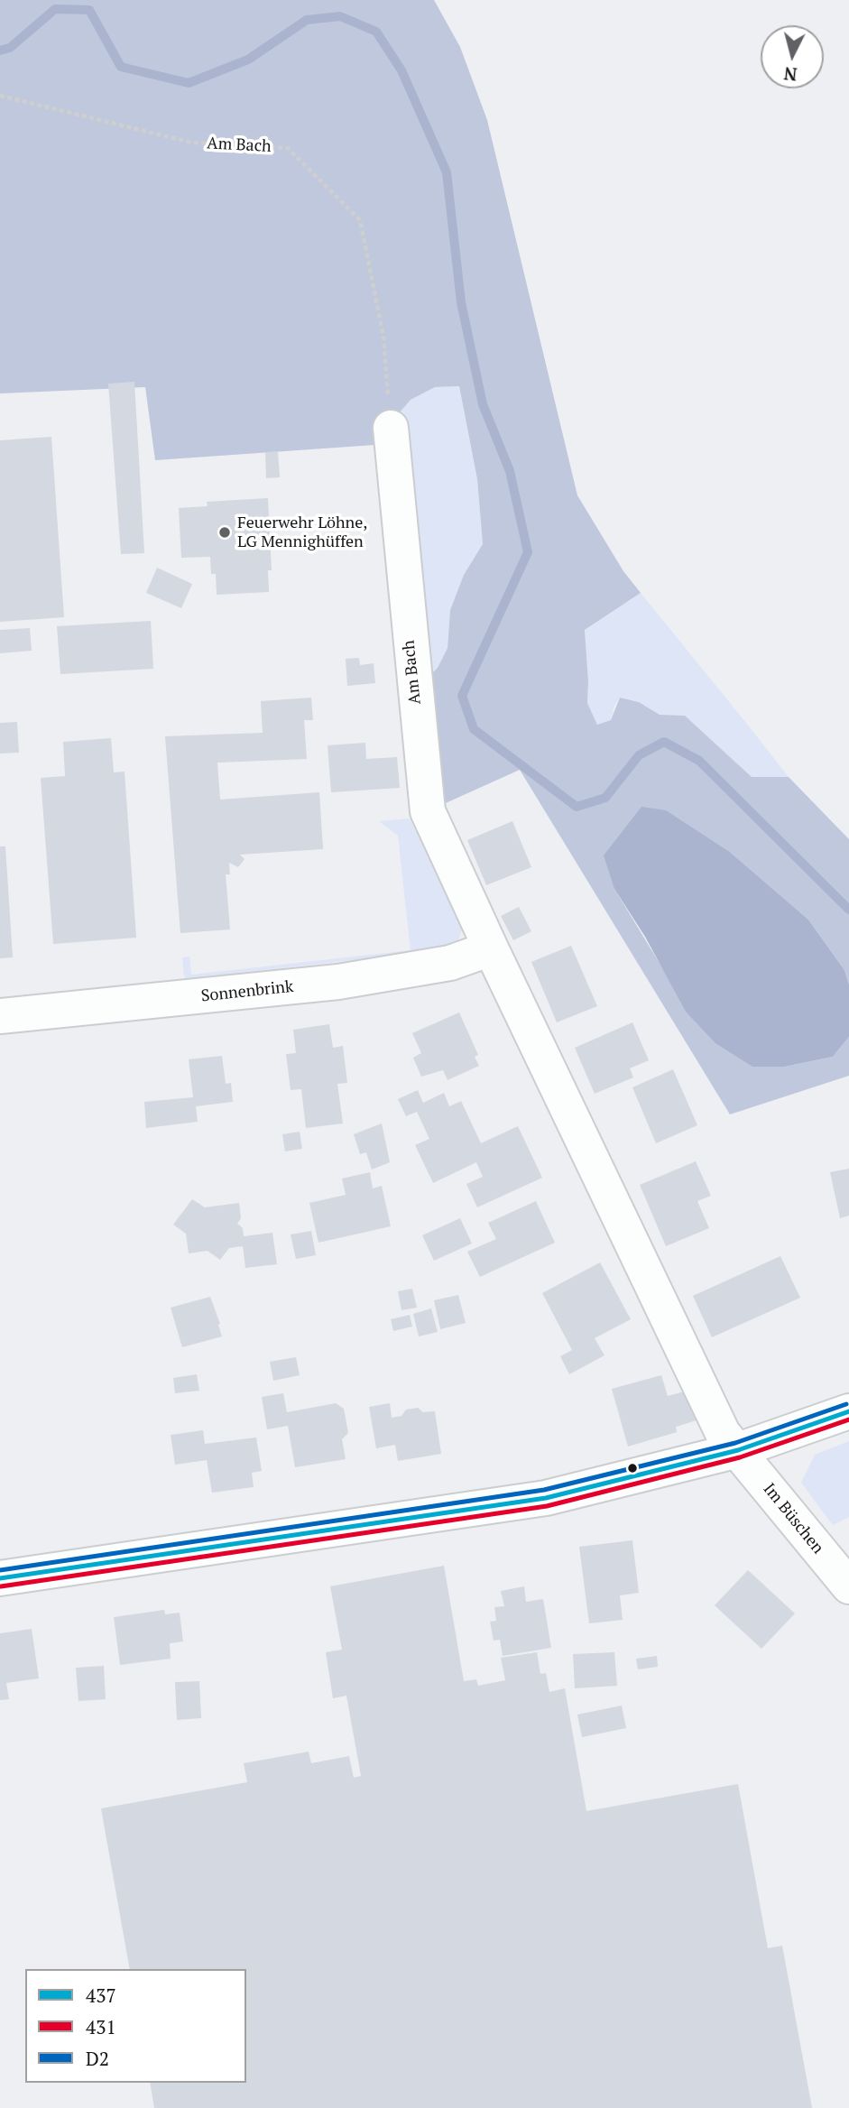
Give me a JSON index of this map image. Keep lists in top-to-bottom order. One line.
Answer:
{"streets":{"street":["Am Bach","Sonnenbrink","Im Büschen"]},"crossings":[["Am Bach","Sonnenbrink"],["Am Bach","Im Büschen"]],"places":["Feuerwehr Löhne, LG Mennighüffen"],"lines":["transit line D2","transit line 437","transit line 431"],"legend":["437","431","D2"],"north":"bottom"}
